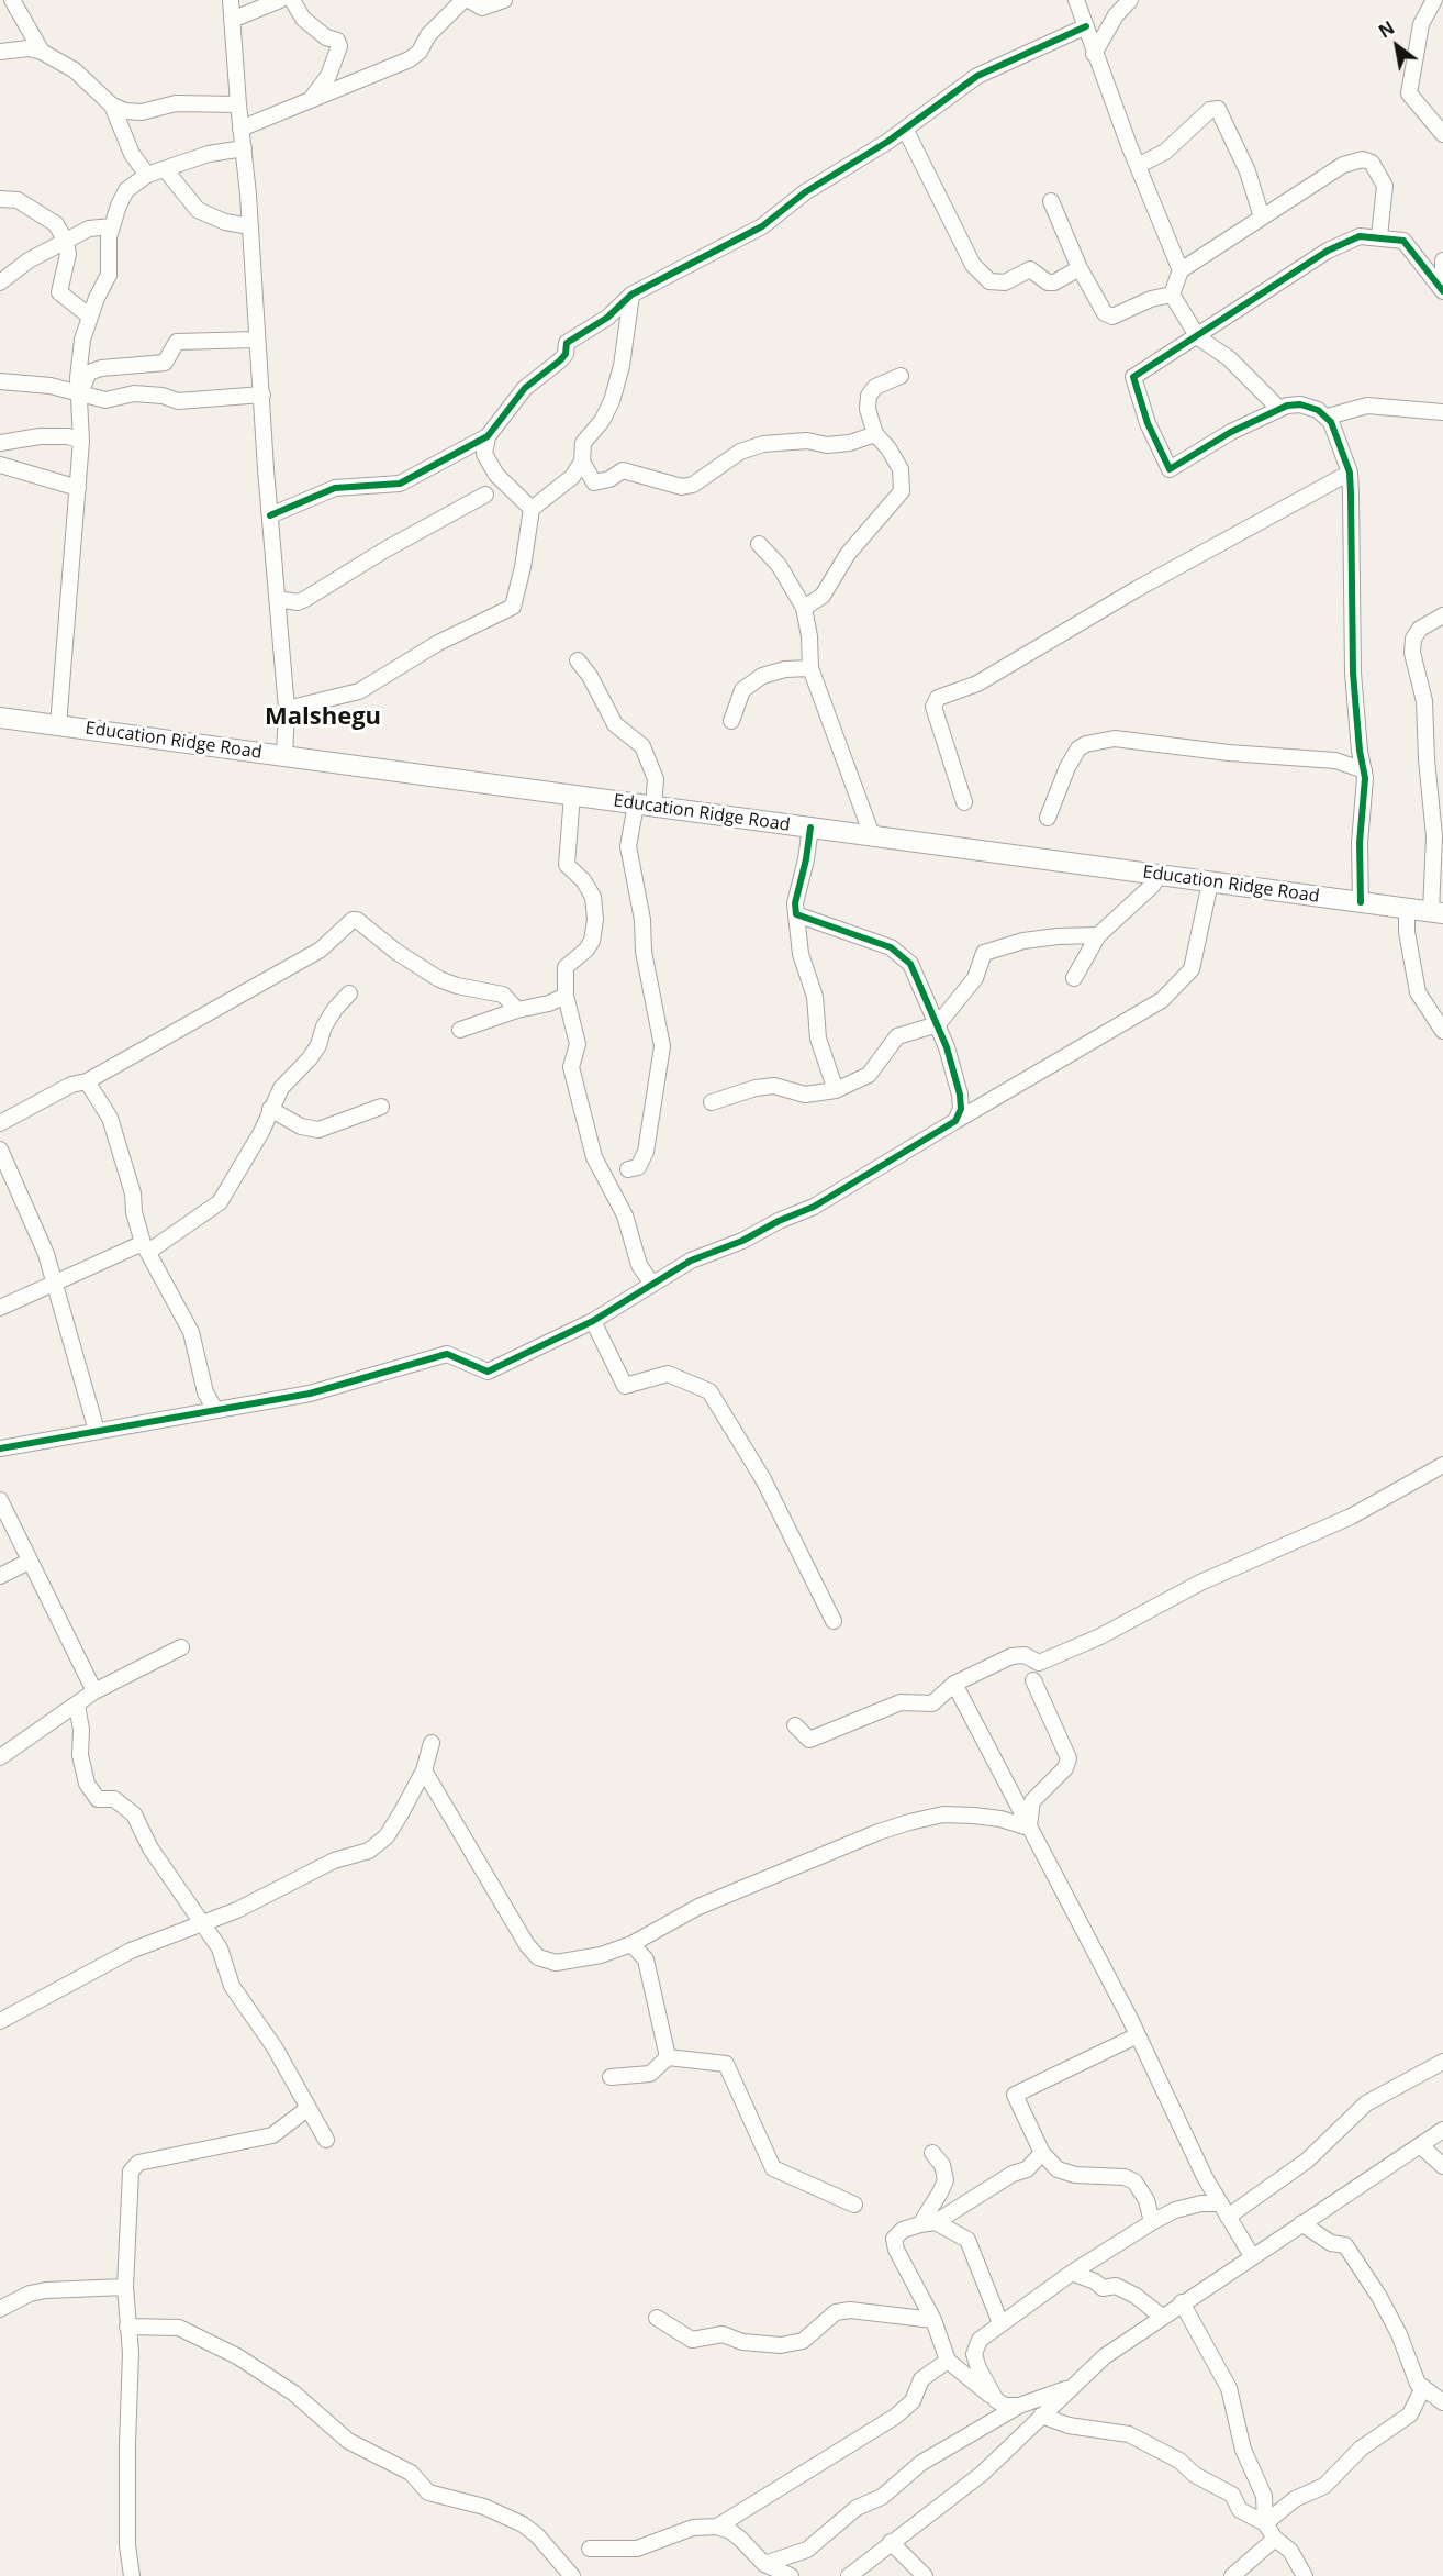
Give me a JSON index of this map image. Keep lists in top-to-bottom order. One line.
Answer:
{"streets":{"main road":["Education Ridge Road"]},"districts":["Malshegu"],"north":"top left"}
